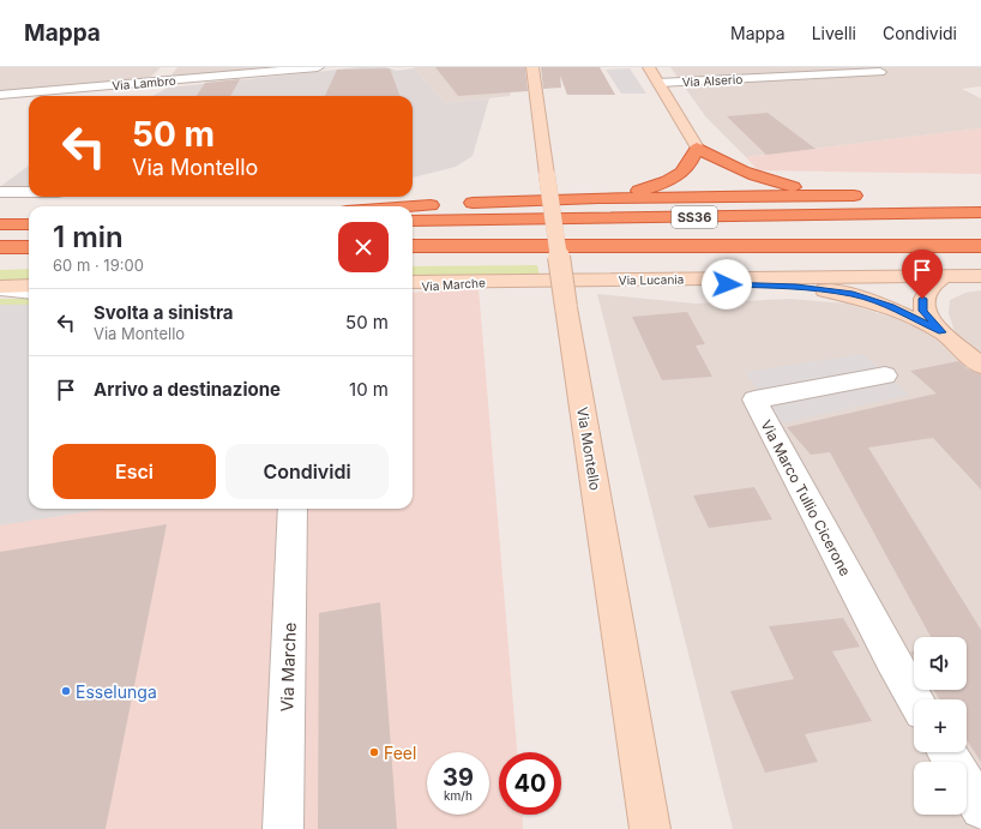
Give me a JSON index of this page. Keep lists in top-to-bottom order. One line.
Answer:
{"streets":{"highway":["SS36"],"street":["Via Alserio","Via Lambro","Via Lucania","Via Marche","Via Montello","Via Marco Tullio Cicerone"]},"crossings":[["Via Lucania","Via Marche"]],"places":["Esselunga","Feel"],"page":{"header":"Mappa","nav":["Mappa","Livelli","Condividi"],"turn":["50 m","Via Montello"],"heading":["1 min","60 m · 19:00"],"list":[{"name":"Svolta a sinistra","note":"Via Montello","value":"50 m"},{"name":"Arrivo a destinazione","value":"10 m"}],"buttons":["Esci","Condividi"],"map_buttons":["+","−"],"speed":"39 km/h","limit":"40"}}
